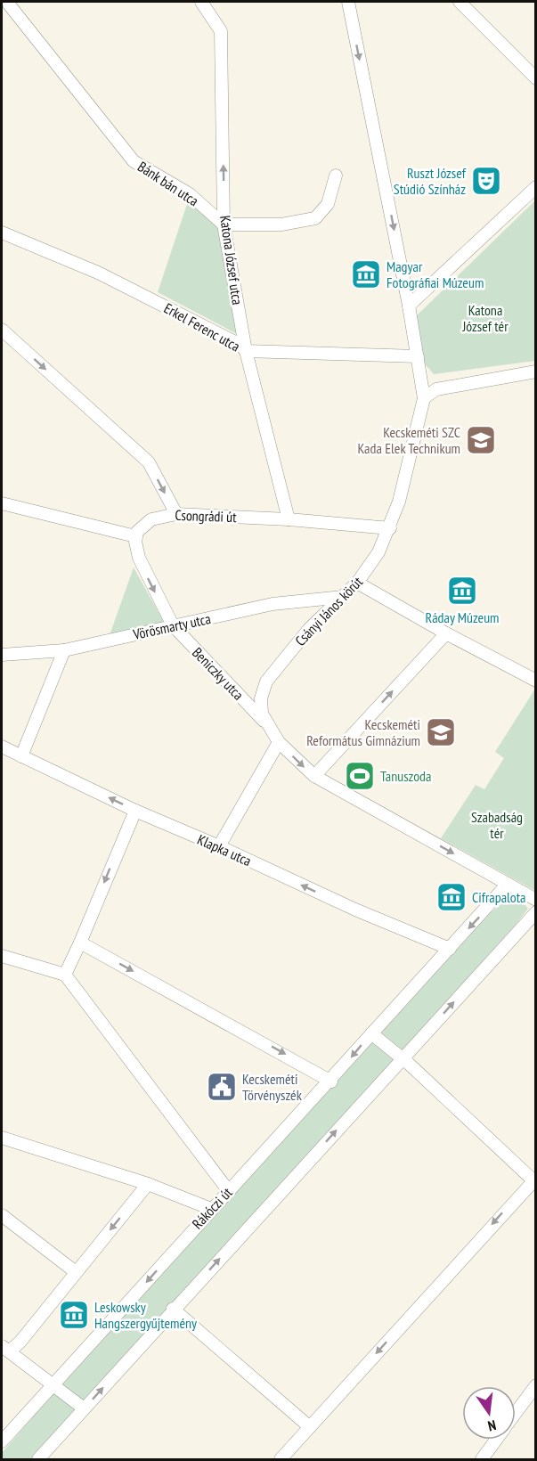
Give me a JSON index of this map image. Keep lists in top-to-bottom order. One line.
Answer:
{"streets":{"street":["Bánk bán utca","Katona József utca","Erkel Ferenc utca","Csongrádi út","Csányi János körút","Vörösmarty utca","Beniczky utca","Klapka utca","Rákóczi út"]},"crossings":[["Bánk bán utca","Katona József utca"],["Katona József utca","Erkel Ferenc utca"],["Katona József utca","Csongrádi út"],["Csongrádi út","Csányi János körút"],["Csongrádi út","Beniczky utca"],["Csányi János körút","Vörösmarty utca"],["Csányi János körút","Beniczky utca"],["Vörösmarty utca","Beniczky utca"],["Klapka utca","Rákóczi út"]],"one_way":["Katona József utca","Beniczky utca"],"parks":["Katona József tér","Szabadság tér"],"places":{"theatre":["Ruszt József Stúdió Színház"],"museum":["Magyar Fotográfiai Múzeum","Ráday Múzeum","Cifrapalota","Leskowsky Hangszergyűjtemény"],"school or university":["Kecskeméti SZC Kada Elek Technikum","Kecskeméti Református Gimnázium"],"sports":["Tanuszoda"],"public building":["Kecskeméti Törvényszék"]},"north":"bottom"}
